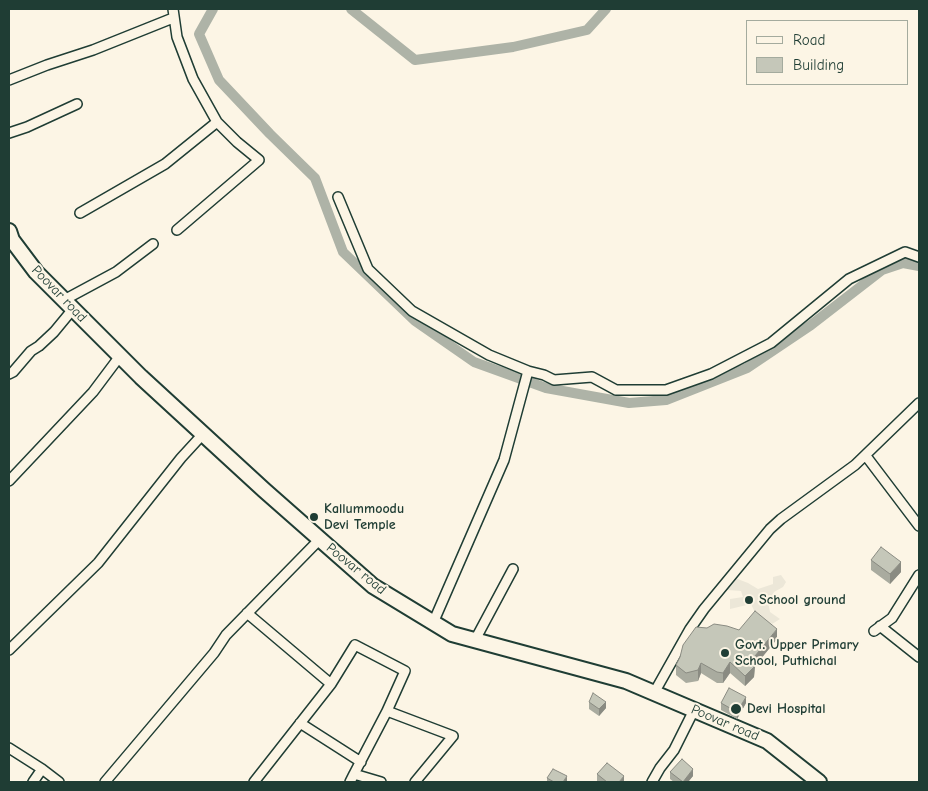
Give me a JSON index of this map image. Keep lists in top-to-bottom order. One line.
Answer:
{"streets":{"main road":["Poovar road"]},"places":["Kallummoodu Devi Temple","School ground","Govt. Upper Primary School, Puthichal","Devi Hospital"],"legend":["Road","Building"]}
